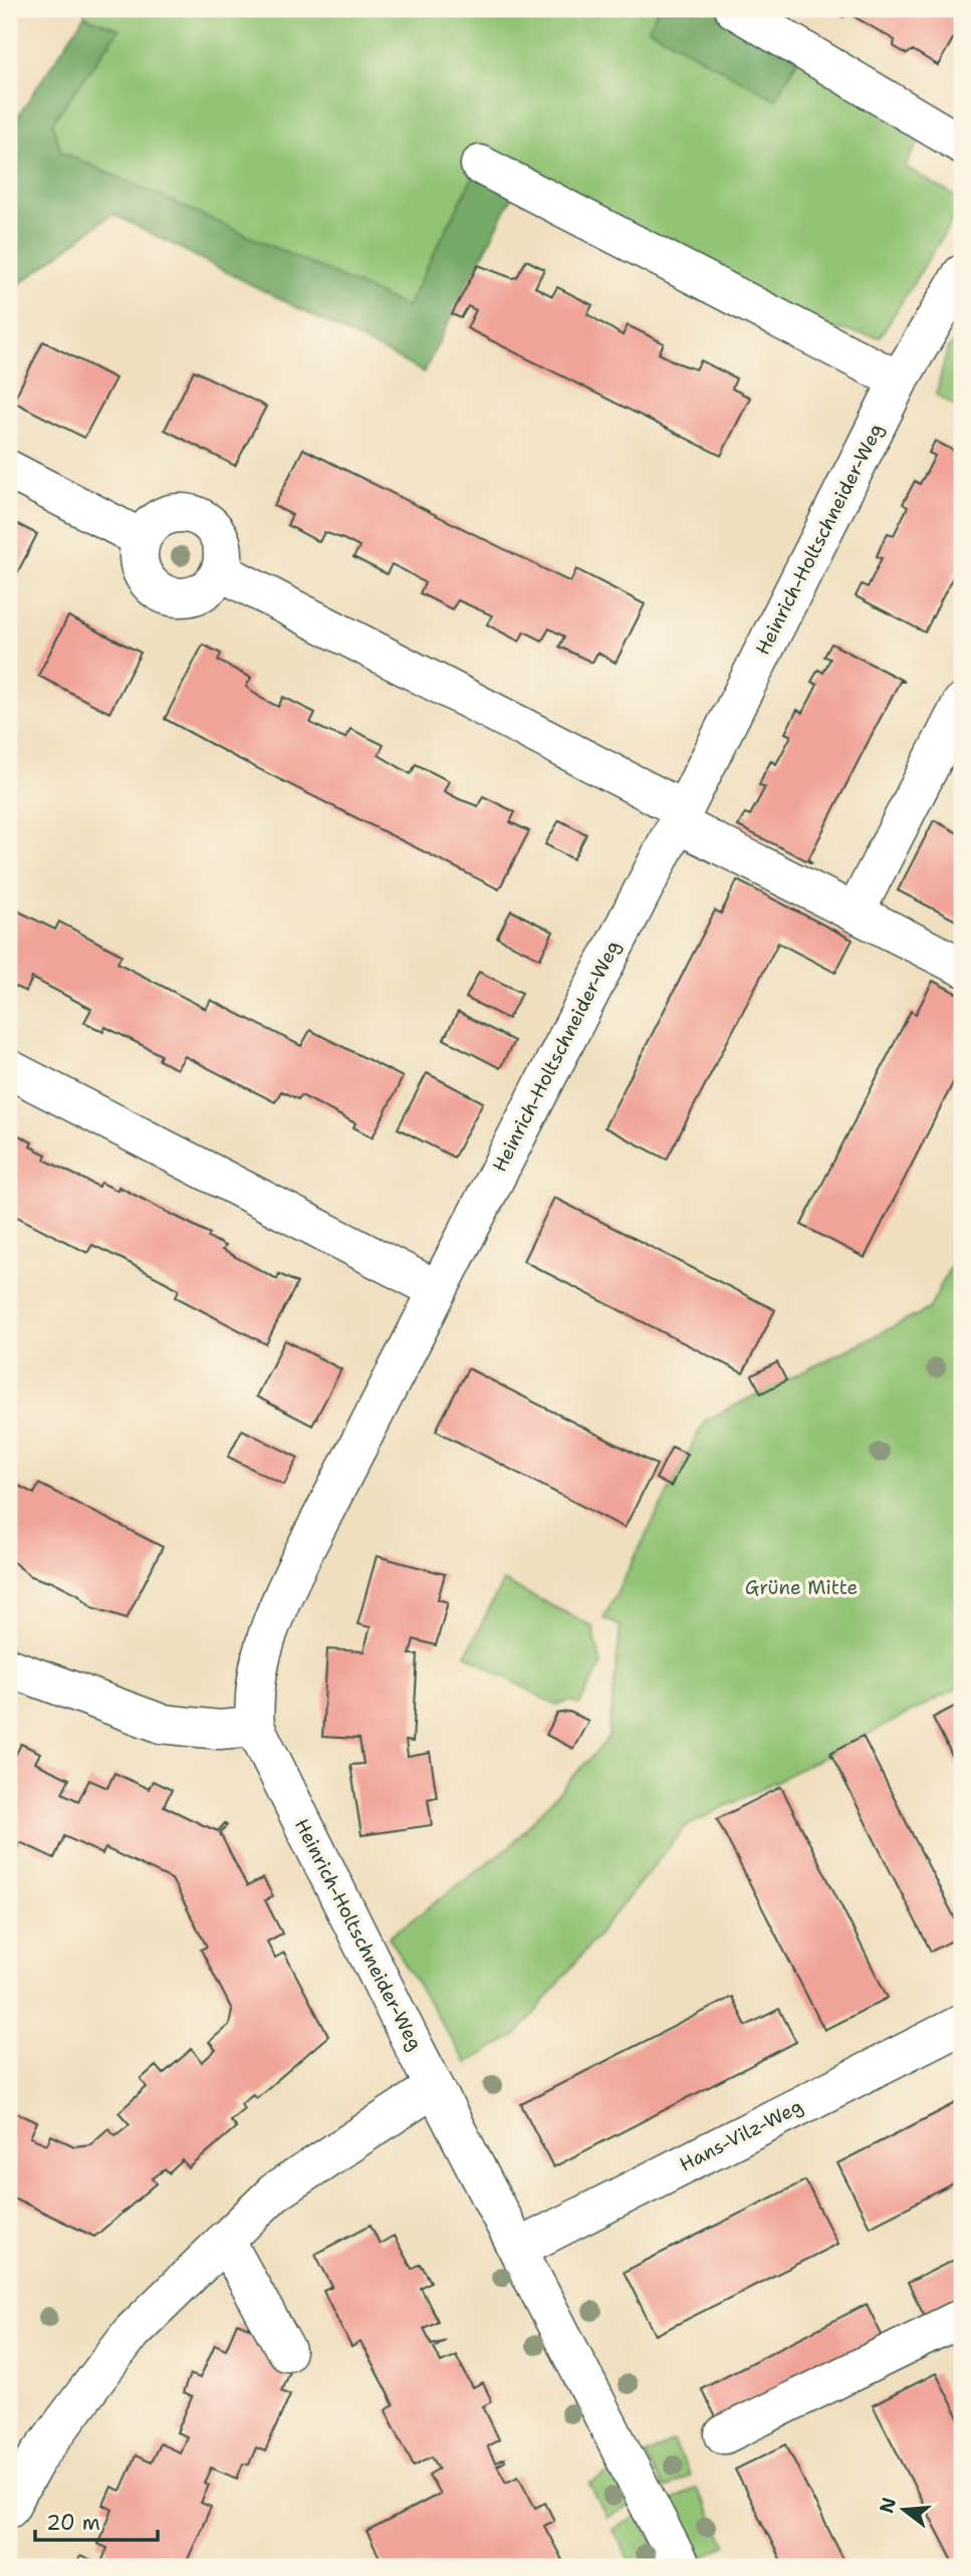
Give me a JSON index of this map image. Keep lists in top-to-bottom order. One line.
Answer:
{"streets":{"street":["Heinrich-Holtschneider-Weg","Hans-Vilz-Weg"]},"crossings":[["Heinrich-Holtschneider-Weg","Hans-Vilz-Weg"]],"parks":["Grüne Mitte"],"scale_bar":"20 m","north":"left"}
